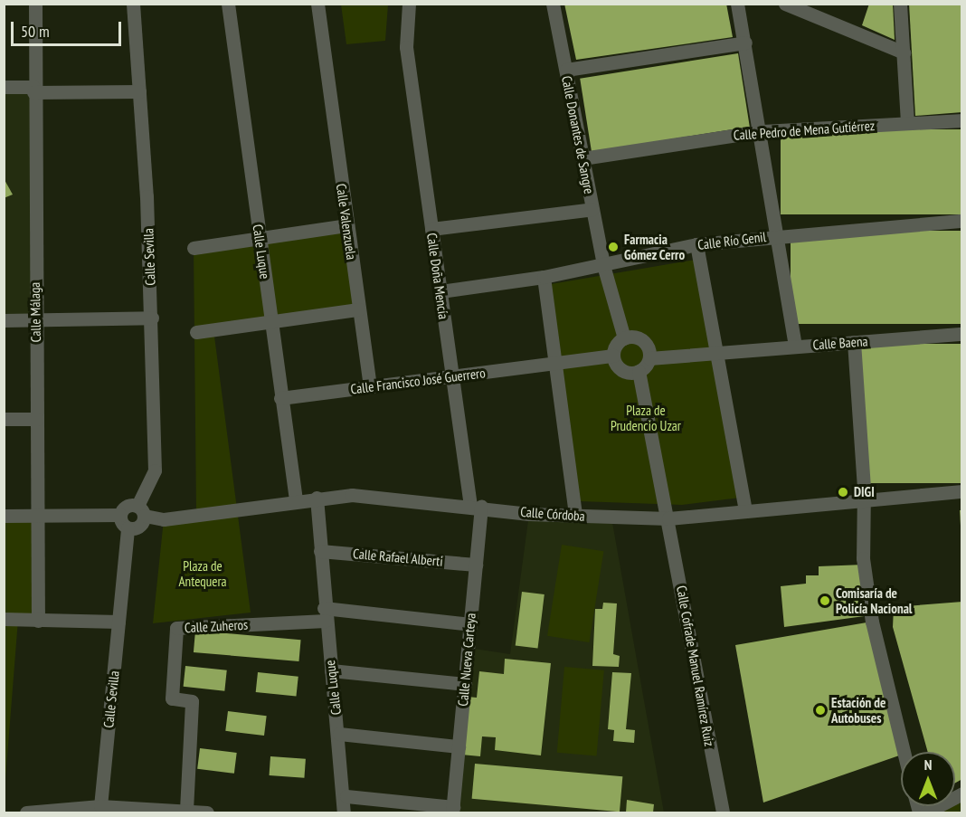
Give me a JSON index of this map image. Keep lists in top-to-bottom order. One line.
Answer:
{"streets":{"street":["Calle Pedro de Mena Gutiérrez","Calle Donantes de Sangre","Calle Valenzuela","Calle Río Genil","Calle Luque","Calle Sevilla","Calle Doña Mencía","Calle Málaga","Calle Baena","Calle Francisco José Guerrero","Calle Córdoba","Calle Rafael Alberti","Calle Zuheros","Calle Nueva Carteya","Calle Cofrade Manuel Ramírez Ruiz"]},"crossings":[["Calle Pedro de Mena Gutiérrez","Calle Donantes de Sangre"],["Calle Donantes de Sangre","Calle Río Genil"],["Calle Donantes de Sangre","Calle Baena"],["Calle Donantes de Sangre","Calle Francisco José Guerrero"],["Calle Valenzuela","Calle Francisco José Guerrero"],["Calle Río Genil","Calle Doña Mencía"],["Calle Luque","Calle Francisco José Guerrero"],["Calle Luque","Calle Córdoba"],["Calle Luque","Calle Rafael Alberti"],["Calle Luque","Calle Zuheros"],["Calle Sevilla","Calle Córdoba"],["Calle Doña Mencía","Calle Francisco José Guerrero"],["Calle Doña Mencía","Calle Córdoba"],["Calle Doña Mencía","Calle Nueva Carteya"],["Calle Baena","Calle Francisco José Guerrero"],["Calle Córdoba","Calle Nueva Carteya"],["Calle Córdoba","Calle Cofrade Manuel Ramírez Ruiz"],["Calle Rafael Alberti","Calle Nueva Carteya"]],"parks":["Plaza de Prudencio Uzar","Plaza de Antequera"],"places":["Farmacia Gómez Cerro","DIGI","Comisaría de Policía Nacional","Estación de Autobuses"],"scale_bar":"50 m","north":"top"}
